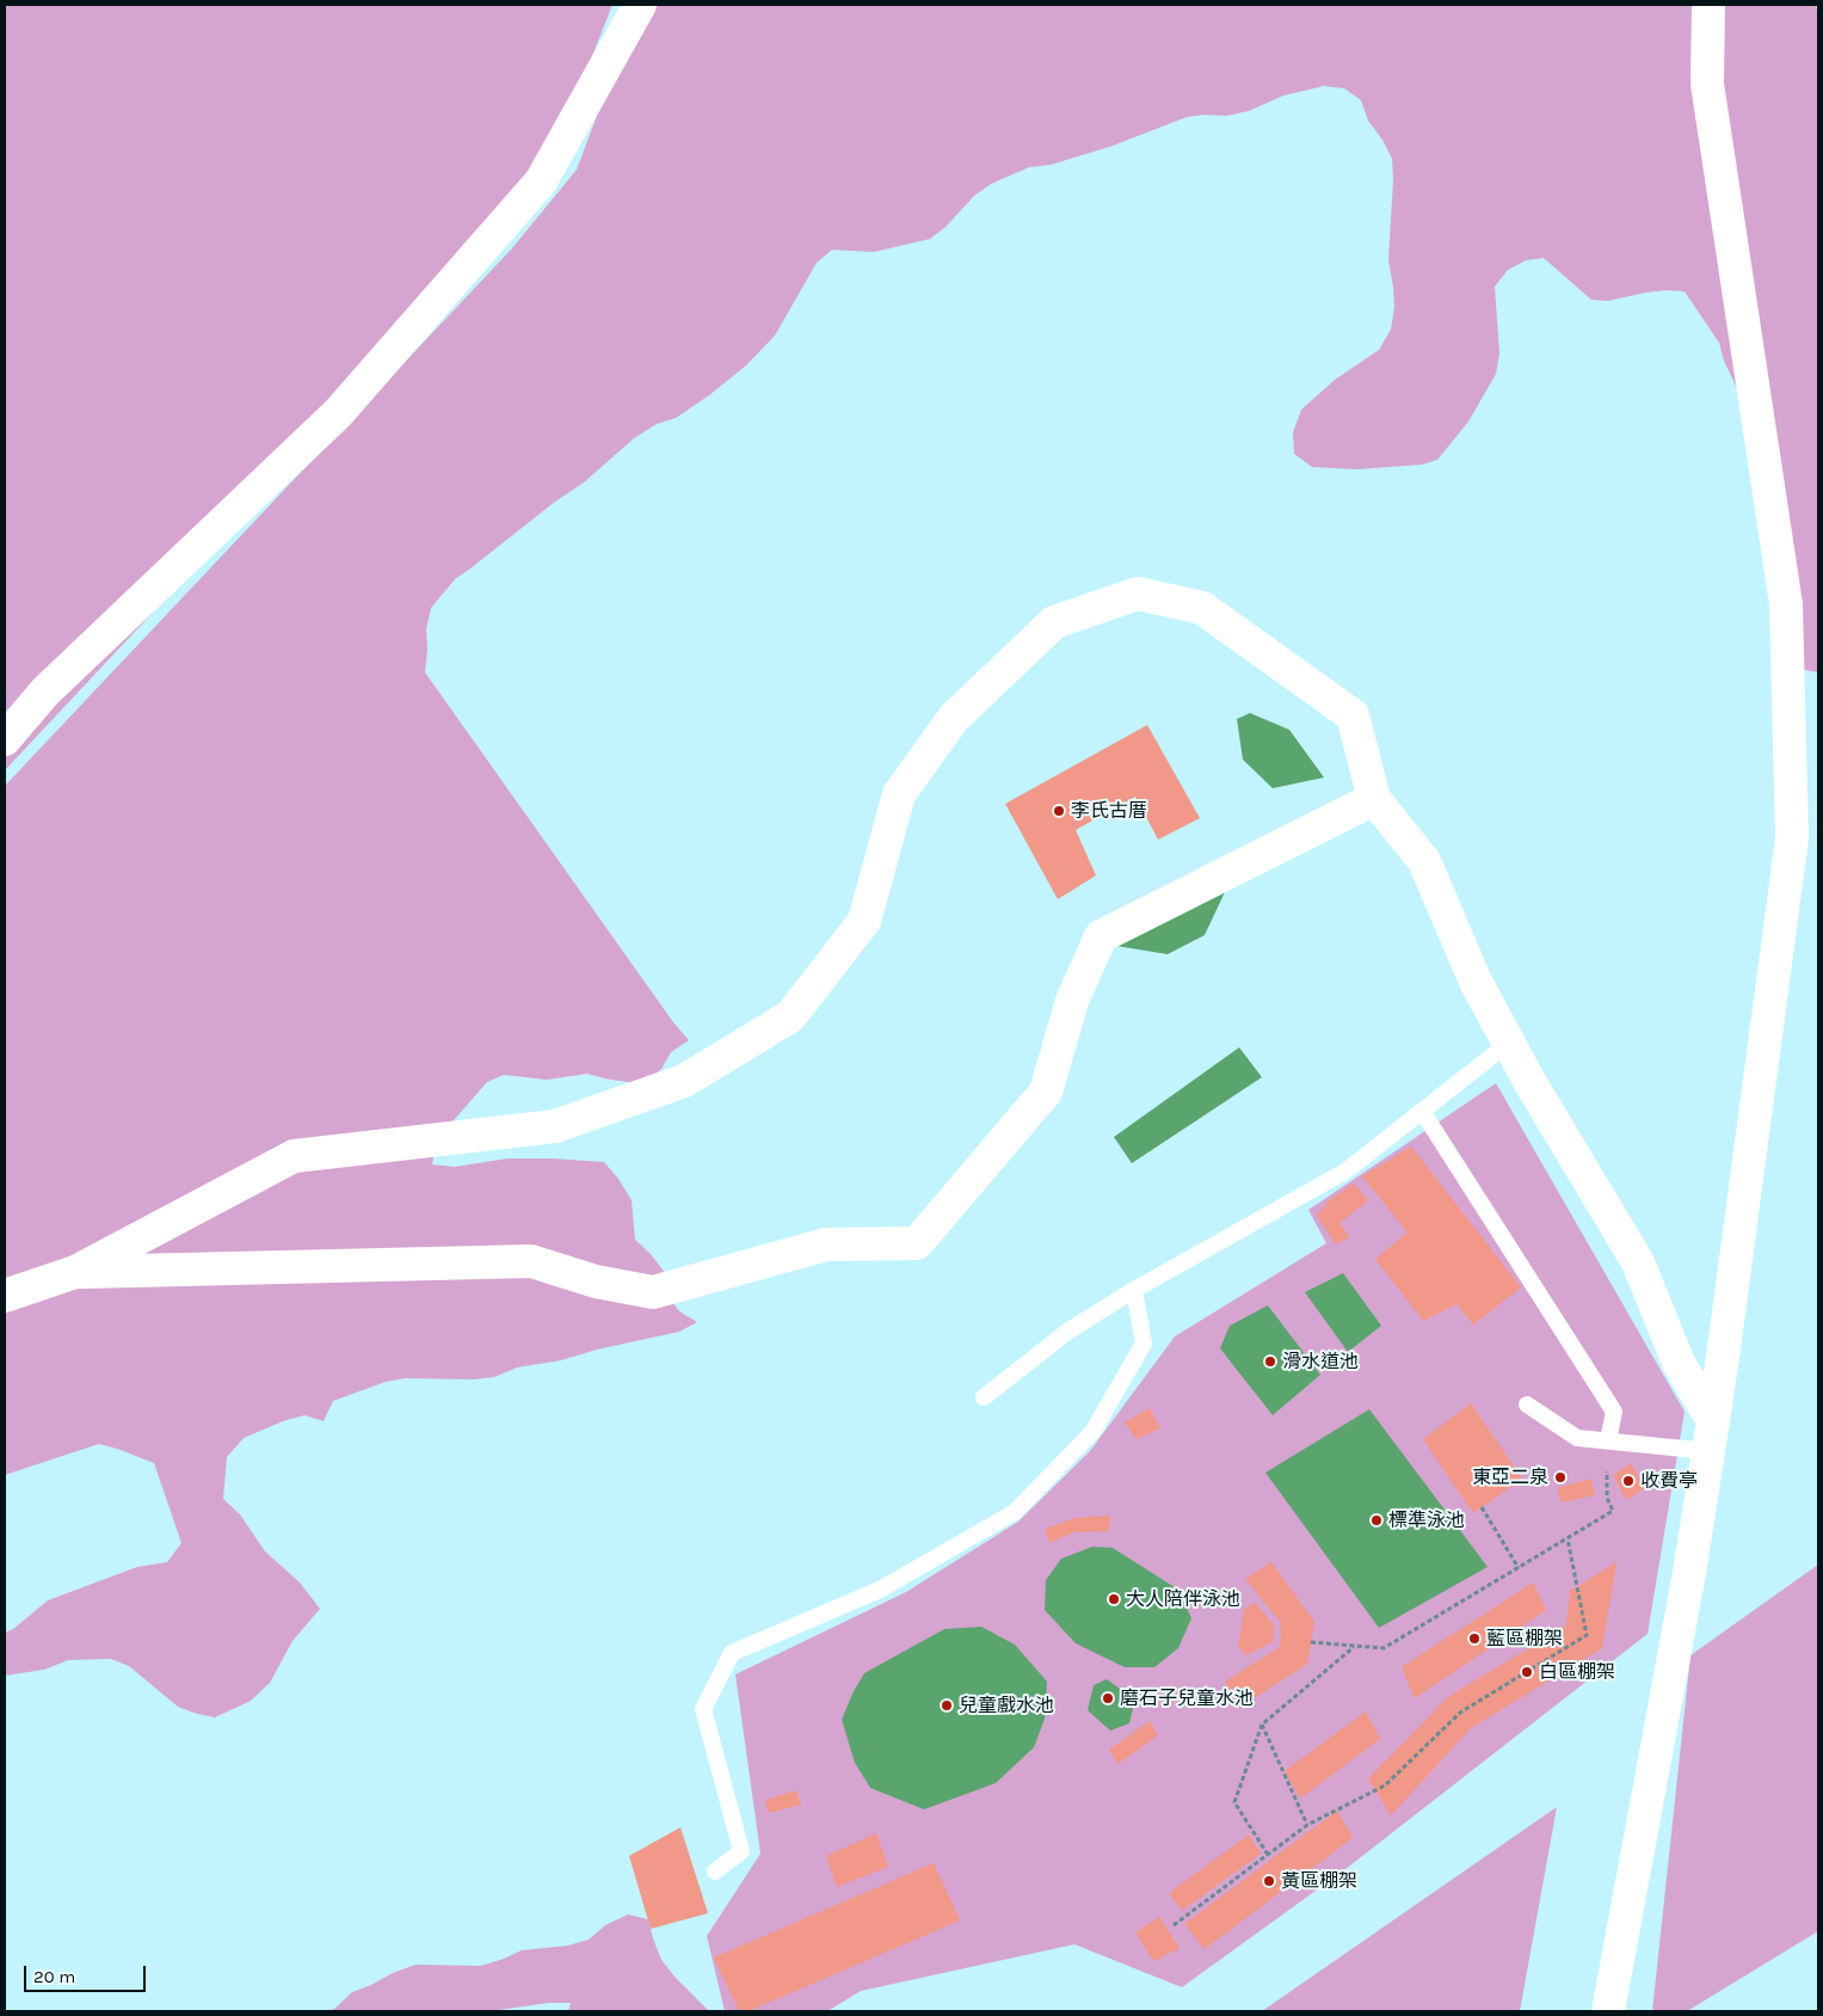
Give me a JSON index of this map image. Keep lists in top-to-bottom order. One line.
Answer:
{"places":["李氏古厝","滑水道池","東亞二泉","收費亭","標準泳池","大人陪伴泳池","藍區棚架","白區棚架","磨石子兒童水池","兒童戲水池","黃區棚架"],"scale_bar":"20 m"}
